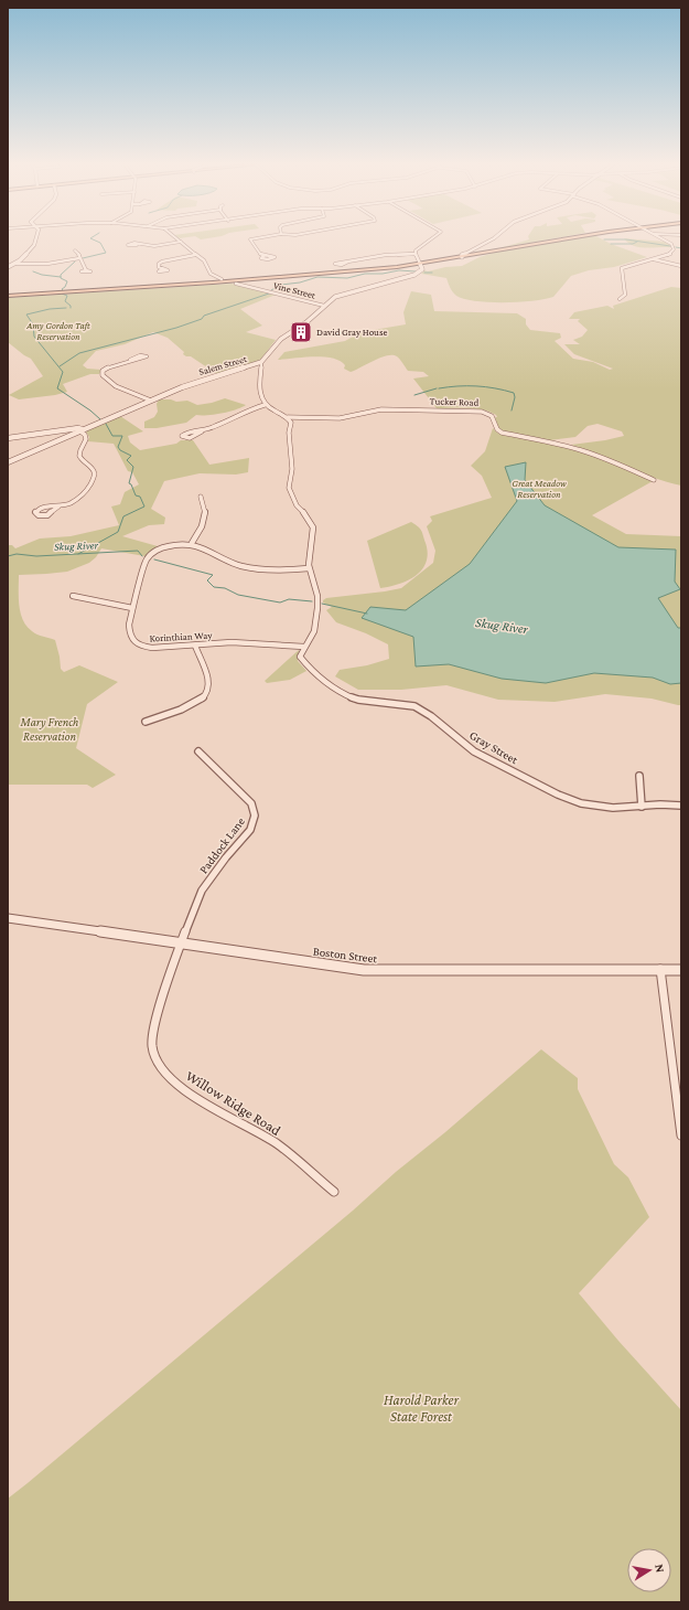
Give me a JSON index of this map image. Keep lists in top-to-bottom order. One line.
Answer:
{"streets":{"street":["Vine Street","Salem Street","Tucker Road","Korinthian Way","Gray Street","Paddock Lane","Boston Street","Willow Ridge Road"]},"crossings":[["Vine Street","Salem Street"],["Korinthian Way","Gray Street"],["Paddock Lane","Boston Street"],["Paddock Lane","Willow Ridge Road"],["Boston Street","Willow Ridge Road"]],"water":["Skug River"],"parks":["Amy Gordon Taft Reservation","Great Meadow Reservation","Mary French Reservation","Harold Parker State Forest"],"places":{"building":["David Gray House"]},"north":"right"}
